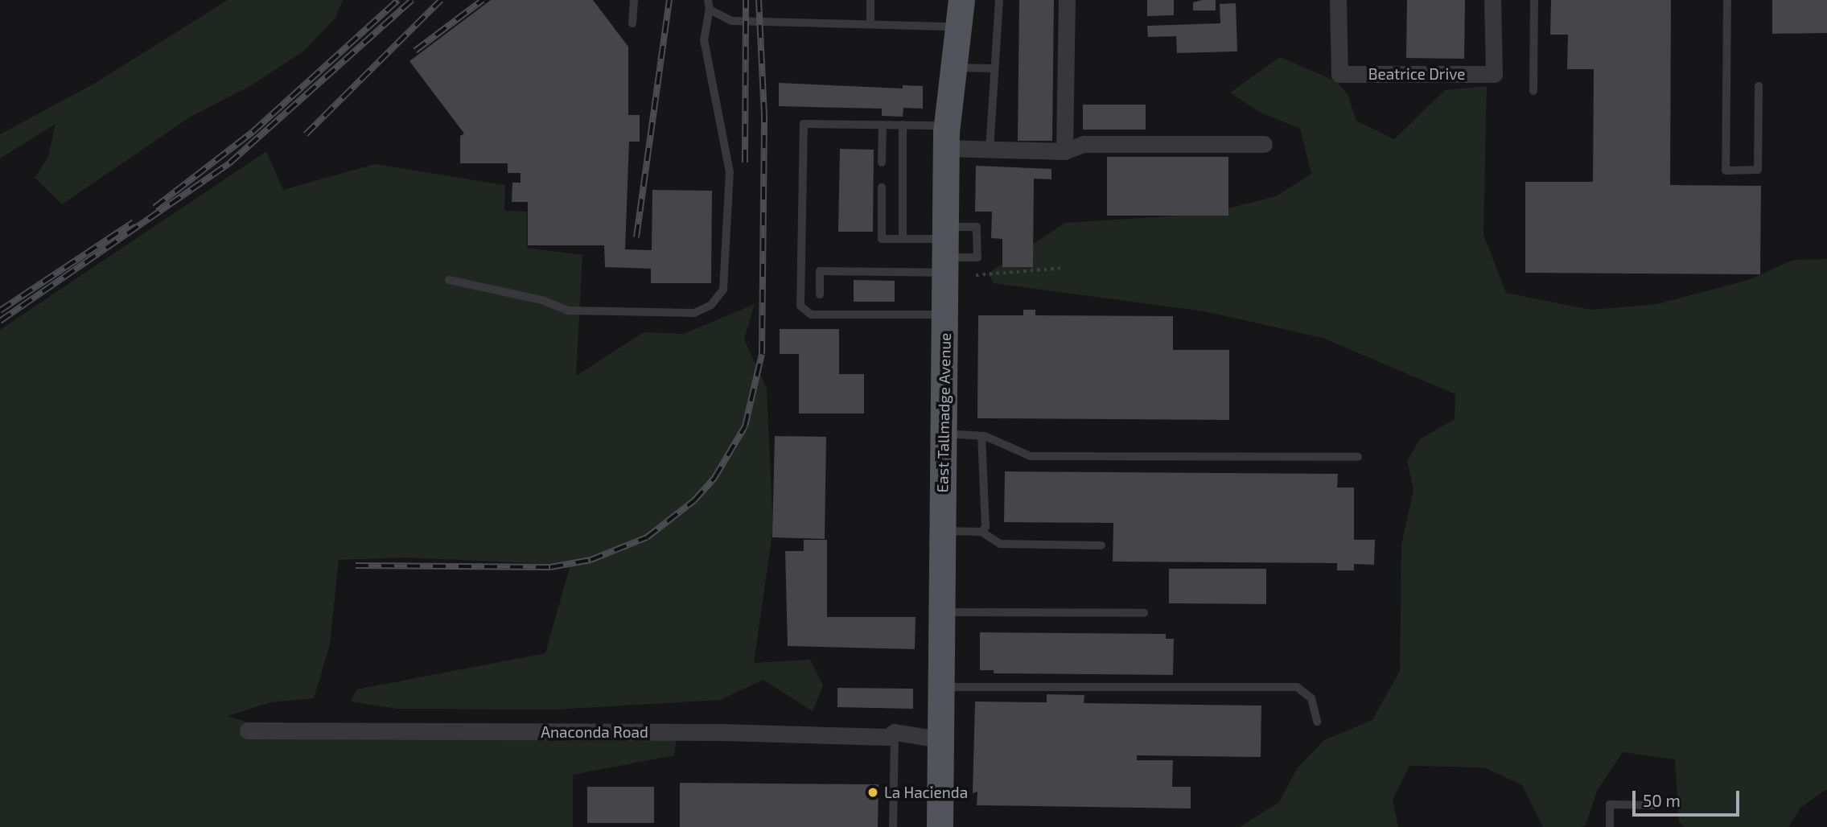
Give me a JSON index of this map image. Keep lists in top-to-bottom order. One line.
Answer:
{"streets":{"main road":["East Tallmadge Avenue"],"street":["Beatrice Drive","Anaconda Road"]},"crossings":[["East Tallmadge Avenue","Anaconda Road"]],"places":["La Hacienda"],"scale_bar":"50 m"}
